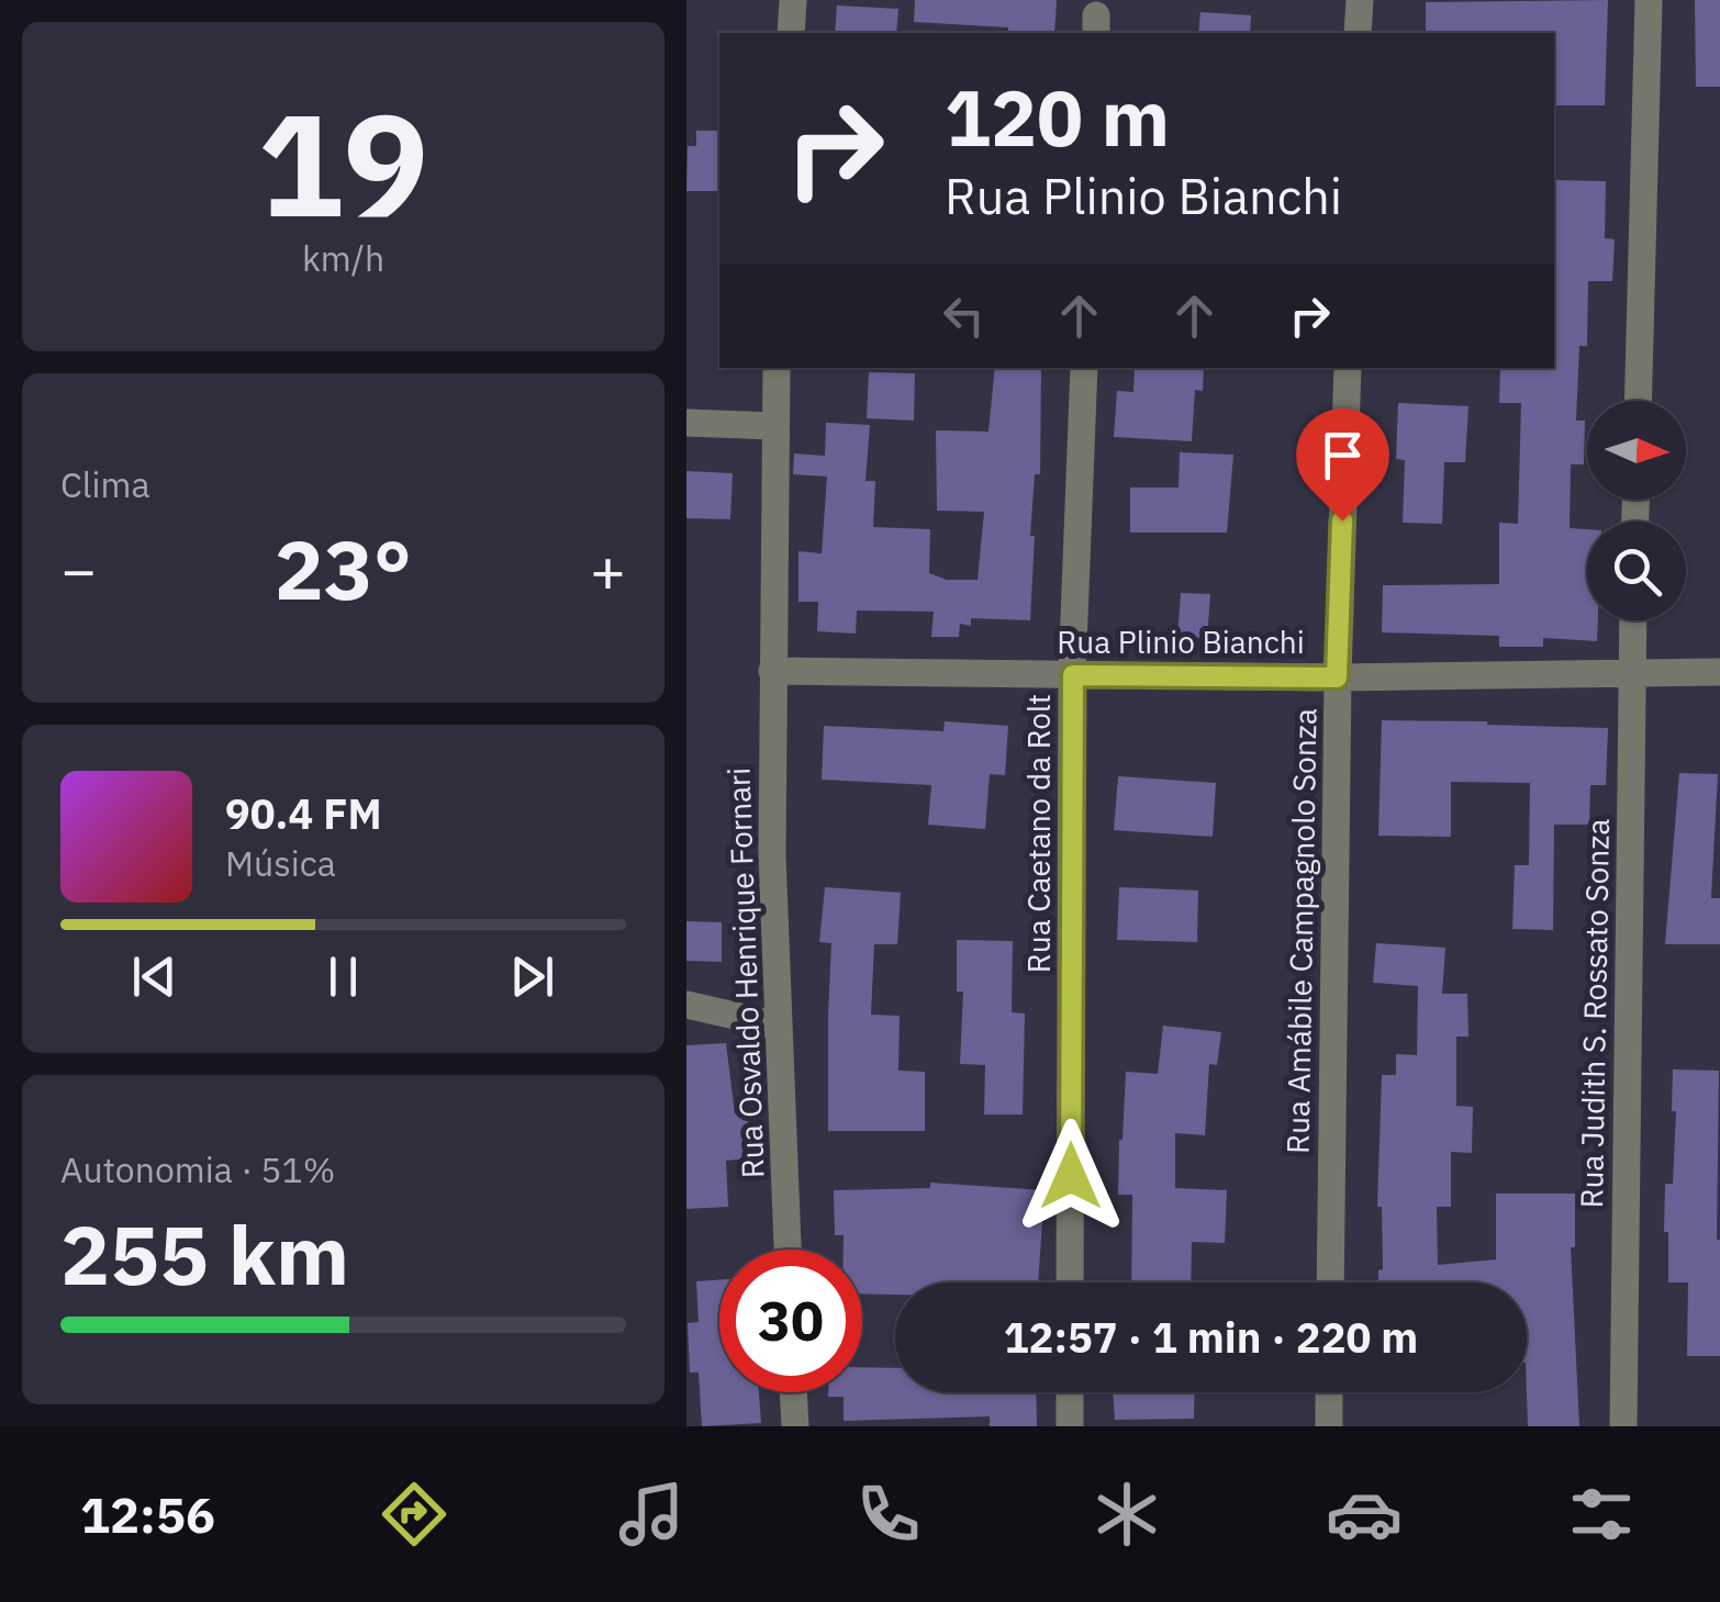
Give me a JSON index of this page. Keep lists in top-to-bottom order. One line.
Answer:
{"streets":{"street":["Rua Plinio Bianchi","Rua Caetano da Rolt","Rua Amábile Campagnolo Sonza","Rua Osvaldo Henrique Fornari","Rua Judith S. Rossato Sonza"]},"crossings":[["Rua Plinio Bianchi","Rua Caetano da Rolt"],["Rua Plinio Bianchi","Rua Amábile Campagnolo Sonza"],["Rua Plinio Bianchi","Rua Osvaldo Henrique Fornari"],["Rua Plinio Bianchi","Rua Judith S. Rossato Sonza"]],"north":"right","page":{"tile":[["19","km/h"],"Clima",["Autonomia · 51%","255 km"]],"turn":["120 m","Rua Plinio Bianchi"],"heat":["−","23°","+"],"song":["90.4 FM","Música"],"limit":"30","trip":"12:57 · 1 min · 220 m","tabs":"12:56"}}
